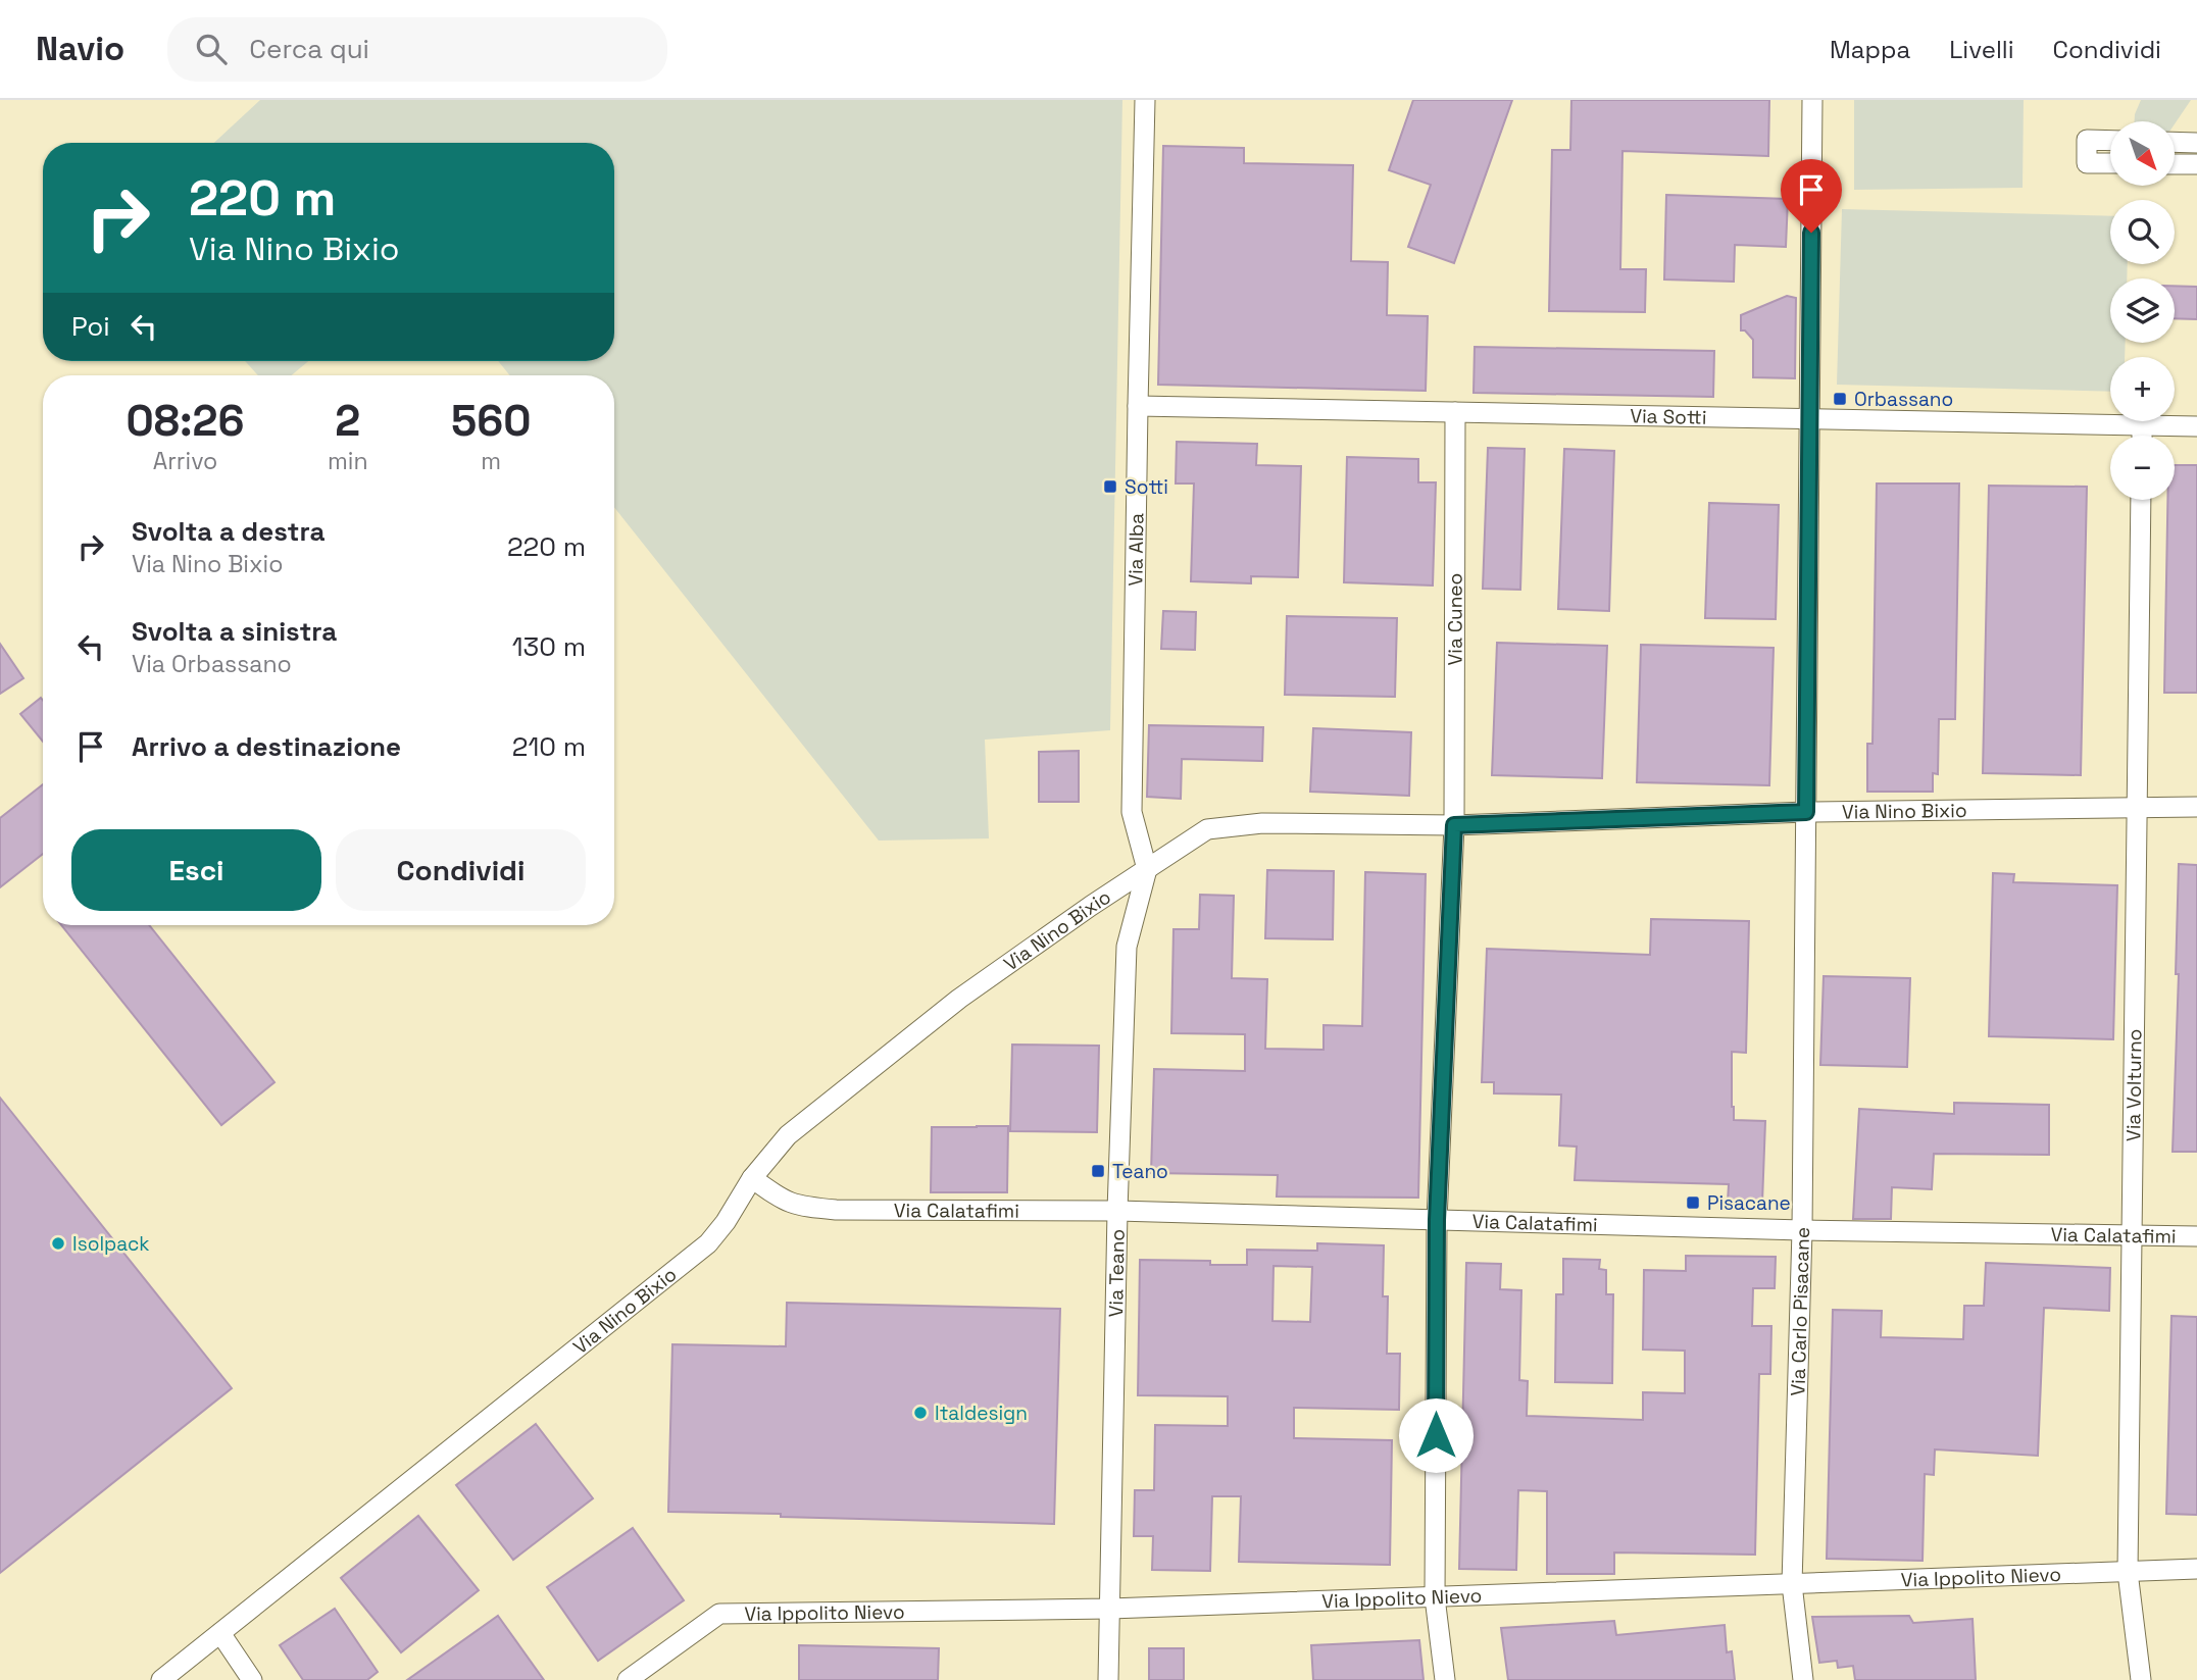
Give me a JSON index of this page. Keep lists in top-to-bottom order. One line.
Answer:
{"streets":{"street":["Via Sotti","Via Alba","Via Cuneo","Via Nino Bixio","Via Volturno","Via Calatafimi","Via Teano","Via Carlo Pisacane","Via Ippolito Nievo"]},"crossings":[["Via Sotti","Via Alba"],["Via Sotti","Via Cuneo"],["Via Sotti","Via Carlo Pisacane"],["Via Alba","Via Nino Bixio"],["Via Alba","Via Teano"],["Via Cuneo","Via Nino Bixio"],["Via Cuneo","Via Calatafimi"],["Via Cuneo","Via Ippolito Nievo"],["Via Nino Bixio","Via Volturno"],["Via Nino Bixio","Via Calatafimi"],["Via Nino Bixio","Via Teano"],["Via Nino Bixio","Via Carlo Pisacane"],["Via Volturno","Via Calatafimi"],["Via Volturno","Via Ippolito Nievo"],["Via Calatafimi","Via Teano"],["Via Calatafimi","Via Carlo Pisacane"],["Via Teano","Via Ippolito Nievo"],["Via Carlo Pisacane","Via Ippolito Nievo"]],"places":{"transit":["Orbassano","Sotti","Teano","Pisacane"],"other":["Isolpack","Italdesign"]},"north":"bottom right","page":{"header":"Navio","search":"Cerca qui","nav":["Mappa","Livelli","Condividi"],"map_buttons":["+","−"],"turn":["220 m","Via Nino Bixio"],"then":"Poi","eta":["08:26","Arrivo","2","min","560","m"],"list":[{"name":"Svolta a destra","note":"Via Nino Bixio","value":"220 m"},{"name":"Svolta a sinistra","note":"Via Orbassano","value":"130 m"},{"name":"Arrivo a destinazione","value":"210 m"}],"buttons":["Esci","Condividi"]}}
